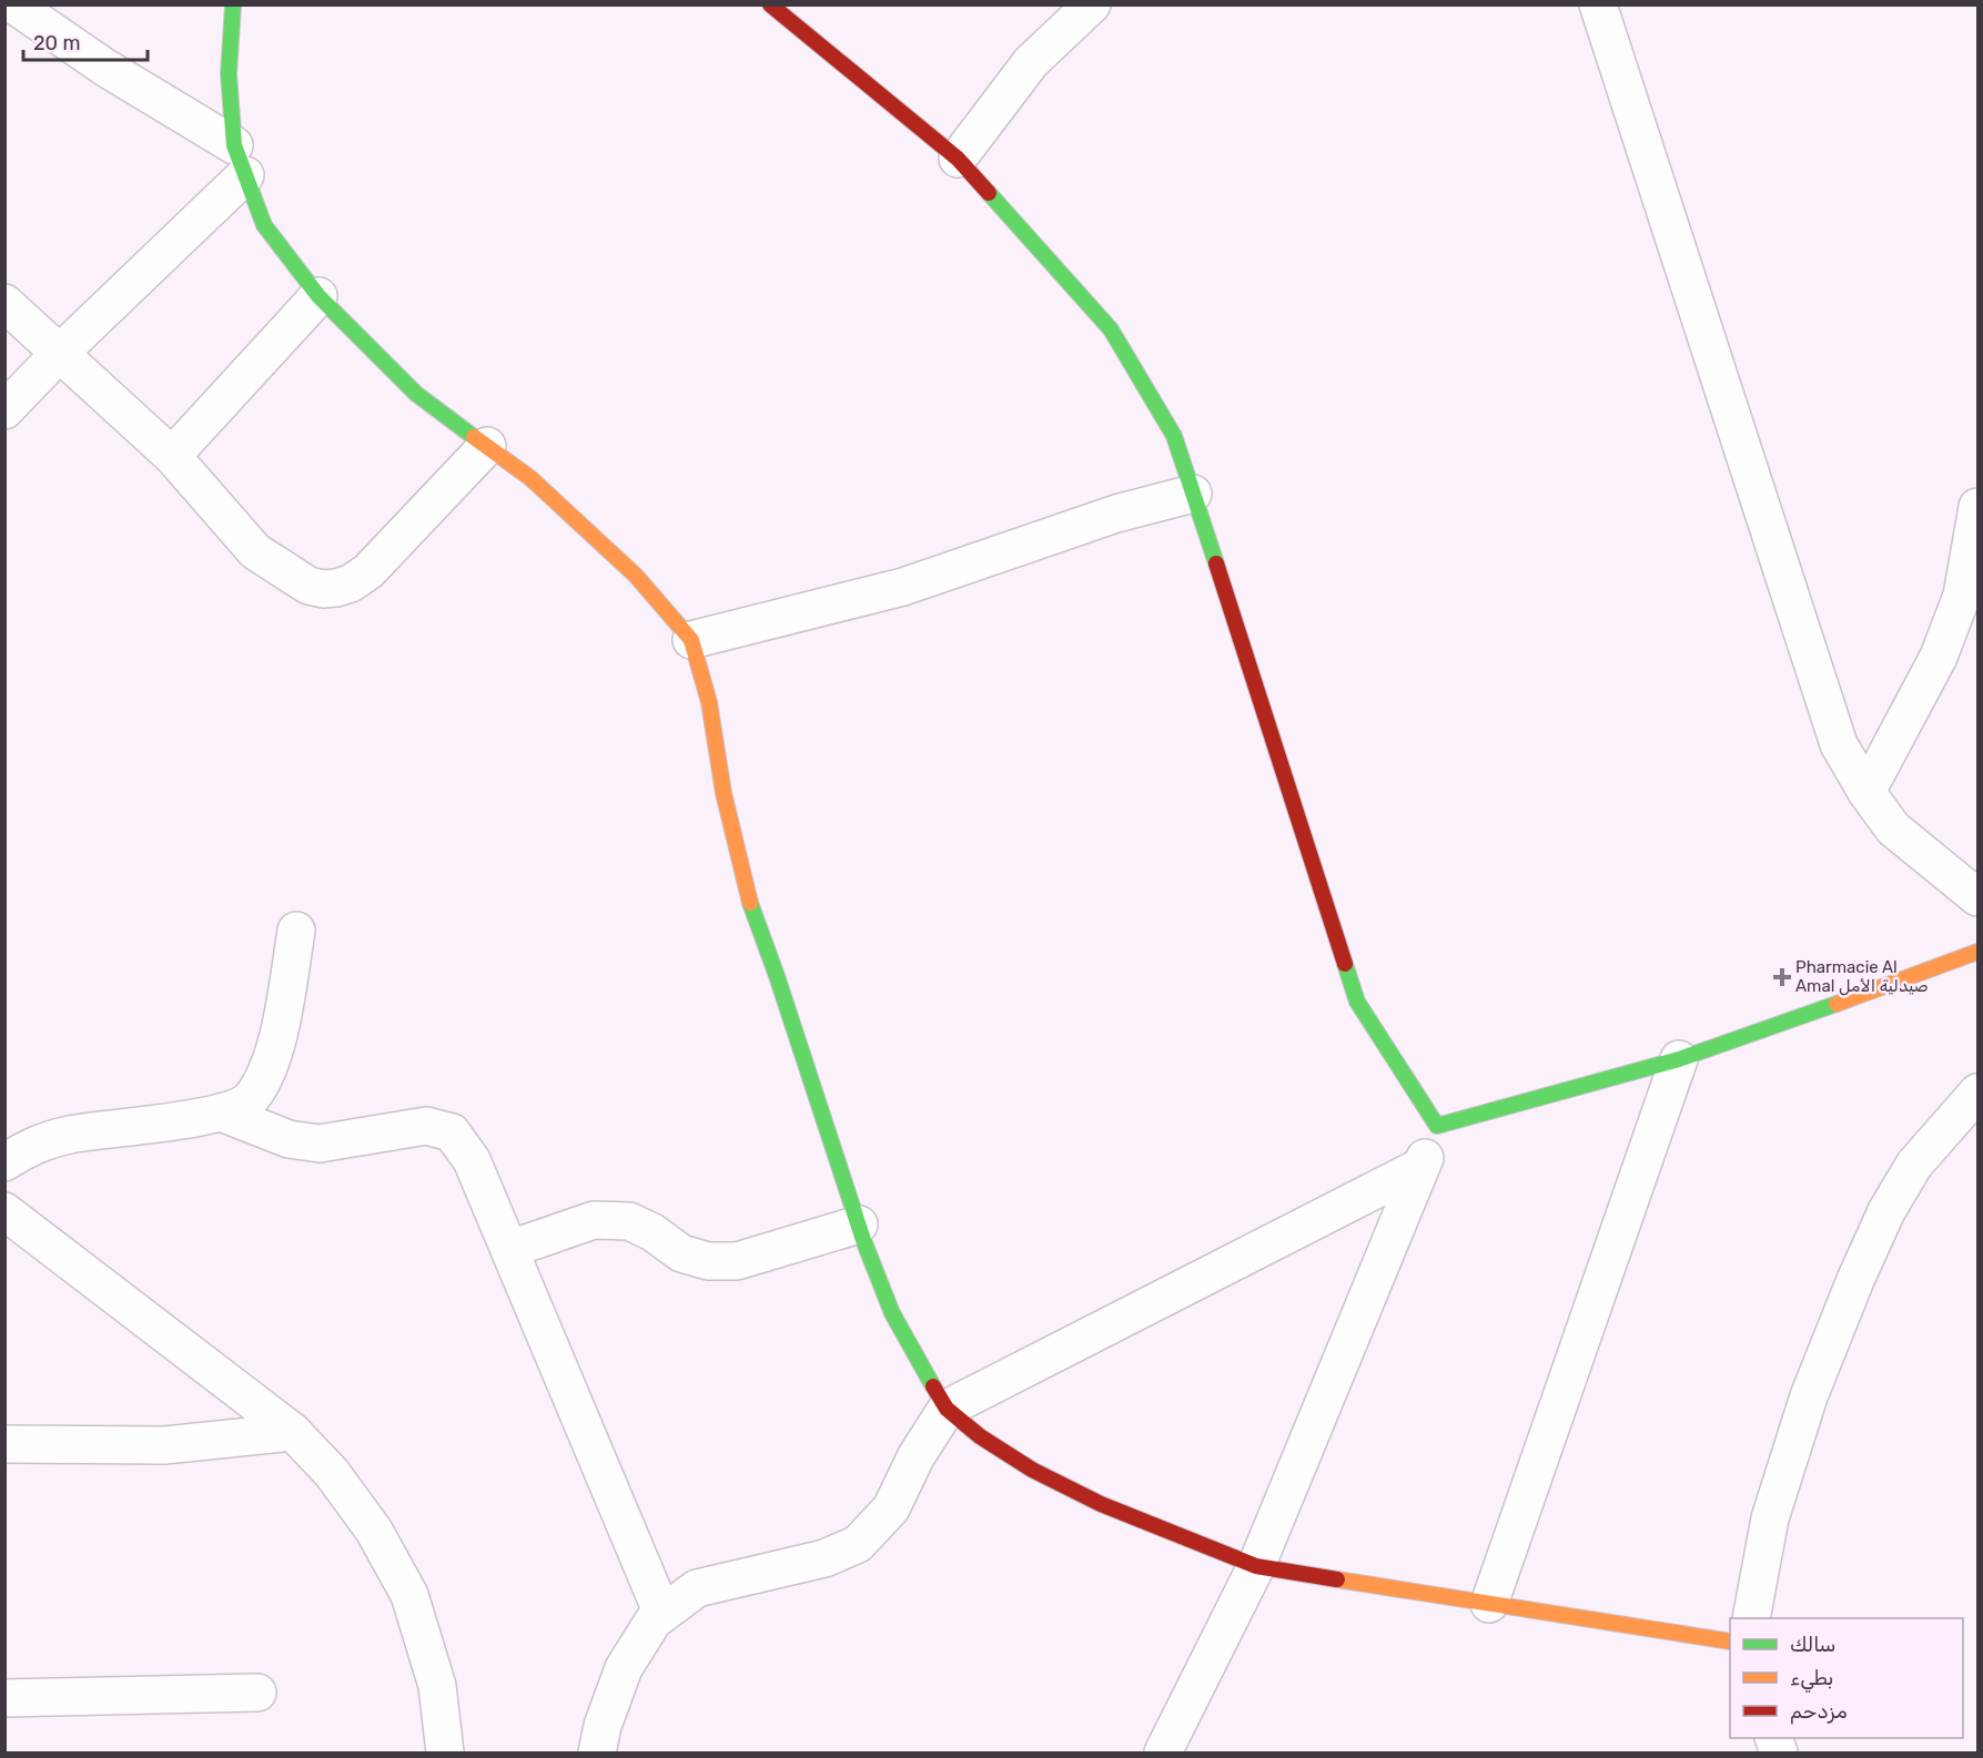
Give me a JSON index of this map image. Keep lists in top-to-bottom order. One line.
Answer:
{"places":{"health":["Pharmacie Al Amal صيدلية الأمل"]},"legend":["سالك","بطيء","مزدحم"],"scale_bar":"20 m"}
